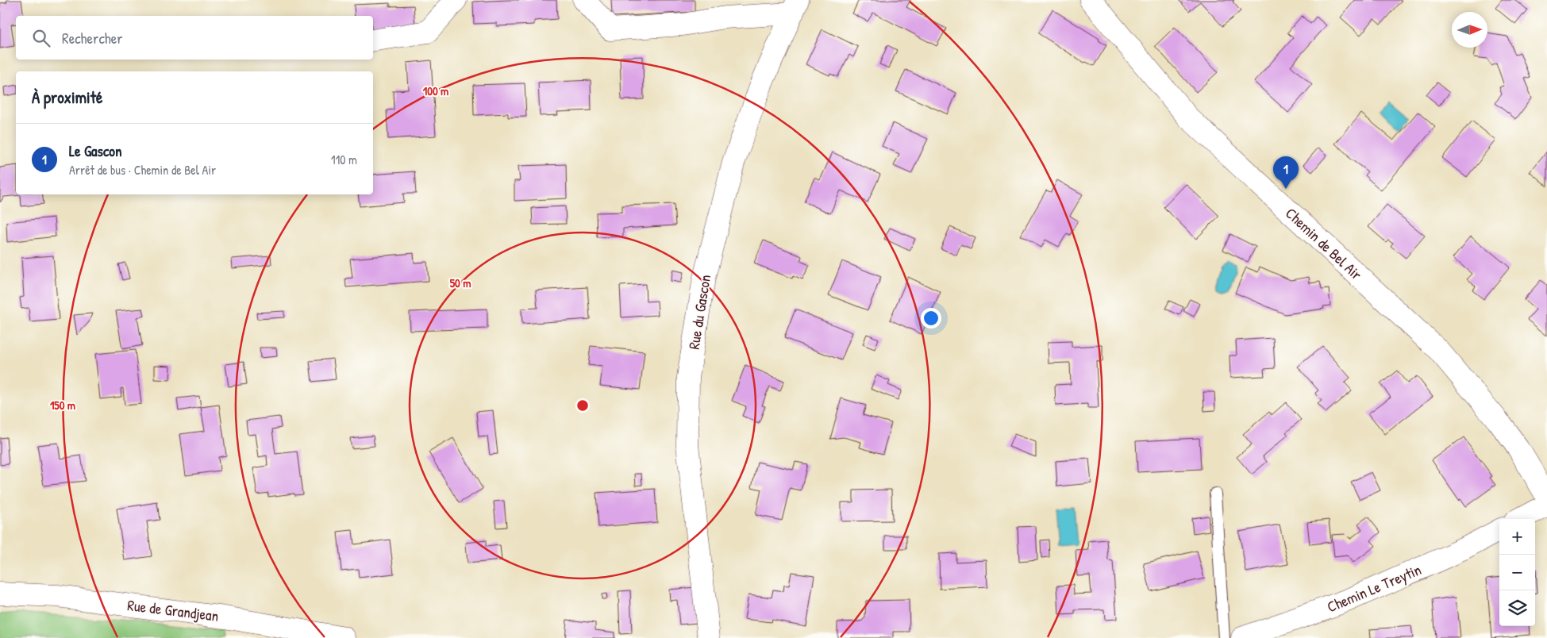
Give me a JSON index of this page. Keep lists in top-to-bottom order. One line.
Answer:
{"streets":{"street":["Chemin de Bel Air","Rue du Gascon","Chemin Le Treytin","Rue de Grandjean"]},"north":"right","page":{"search":"Rechercher","heading":"À proximité","list":[{"mark":"1","name":"Le Gascon","note":"Arrêt de bus · Chemin de Bel Air","value":"110 m"}],"pins":"1","map_buttons":["+","−"]},"rings":["100 m","50 m","150 m"]}
